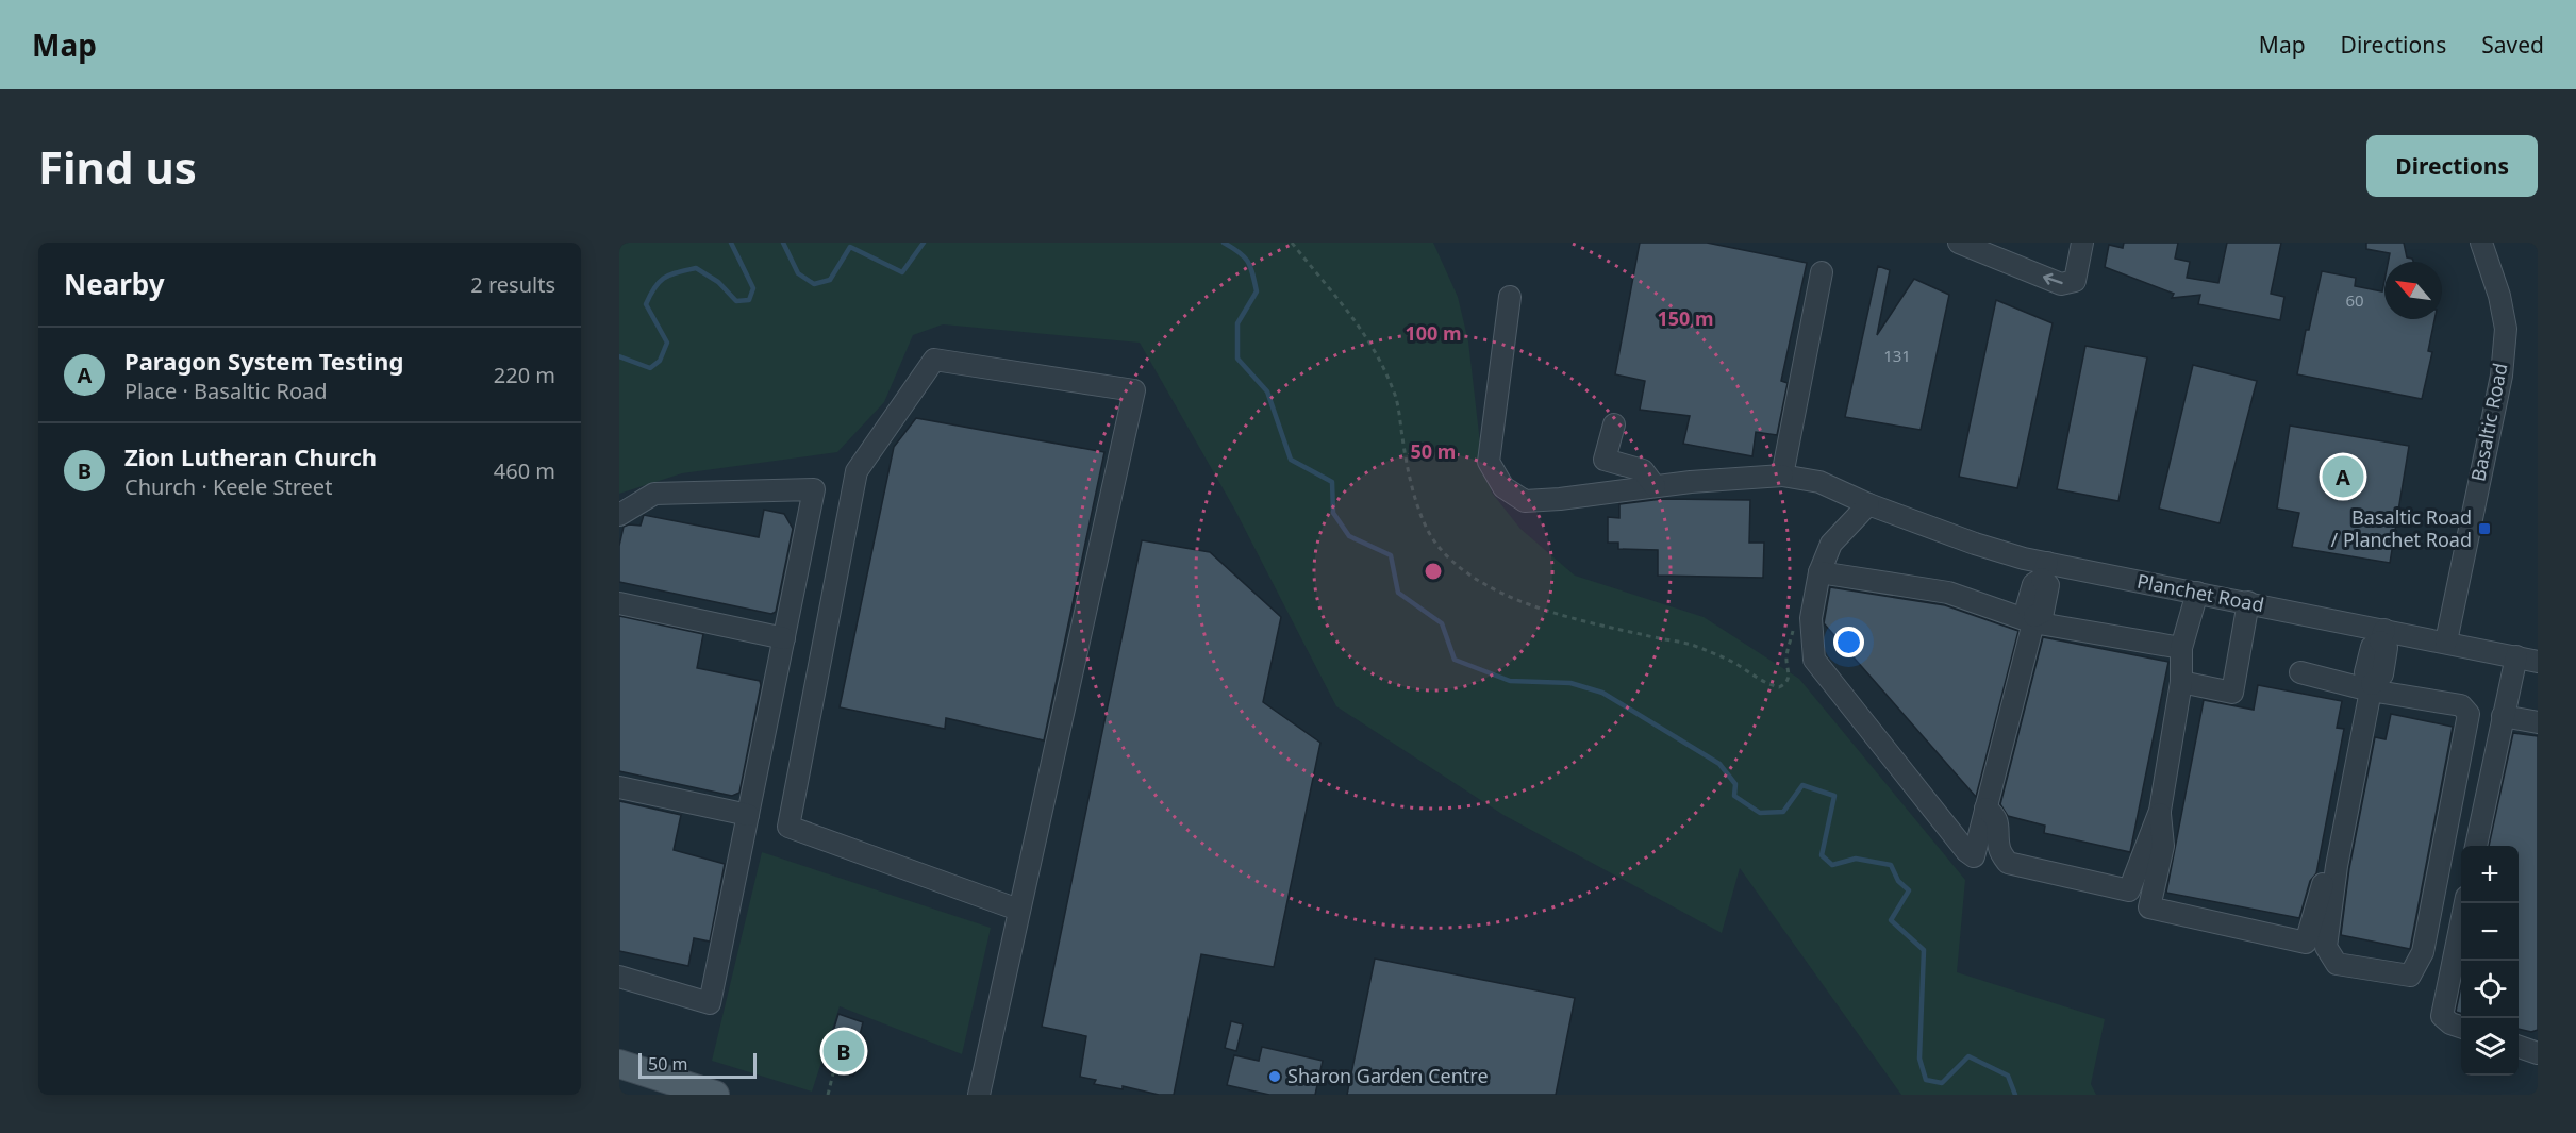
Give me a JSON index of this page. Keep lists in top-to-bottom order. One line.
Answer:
{"streets":{"street":["Basaltic Road","Planchet Road"]},"crossings":[["Basaltic Road","Planchet Road"]],"places":{"transit":["Basaltic Road / Planchet Road"],"other":["Sharon Garden Centre"]},"house_numbers":["60","131"],"scale_bar":"50 m","north":"top left","page":{"header":"Map","nav":["Map","Directions","Saved"],"buttons":"Directions","title":"Find us","heading":["Nearby","2 results"],"list":[{"mark":"A","name":"Paragon System Testing","note":"Place · Basaltic Road","value":"220 m"},{"mark":"B","name":"Zion Lutheran Church","note":"Church · Keele Street","value":"460 m"}],"pins":["A","B"],"map_buttons":["+","−"],"scale":"50 m"},"rings":["150 m","100 m","50 m"]}
